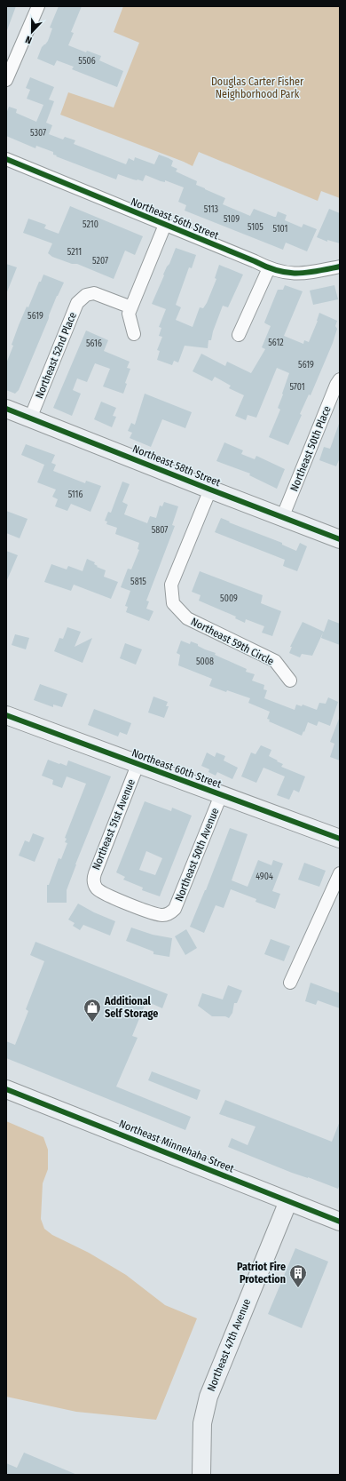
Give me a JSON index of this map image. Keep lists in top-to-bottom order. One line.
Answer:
{"streets":{"street":["Northeast 56th Street","Northeast 52nd Place","Northeast 50th Place","Northeast 58th Street","Northeast 59th Circle","Northeast 60th Street","Northeast 51st Avenue","Northeast 50th Avenue","Northeast Minnehaha Street","Northeast 47th Avenue"]},"crossings":[["Northeast 52nd Place","Northeast 58th Street"],["Northeast 50th Place","Northeast 58th Street"],["Northeast 58th Street","Northeast 59th Circle"],["Northeast 60th Street","Northeast 51st Avenue"],["Northeast 60th Street","Northeast 50th Avenue"],["Northeast 51st Avenue","Northeast 50th Avenue"],["Northeast Minnehaha Street","Northeast 47th Avenue"]],"parks":["Douglas Carter Fisher Neighborhood Park"],"places":{"shop":["Additional Self Storage"],"building":["Patriot Fire Protection"]},"house_numbers":["5506","5307","5113","5109","5210","5105","5101","5211","5207","5619","5612","5616","5619","5701","5116","5807","5815","5009","5008","4904"],"north":"bottom"}
